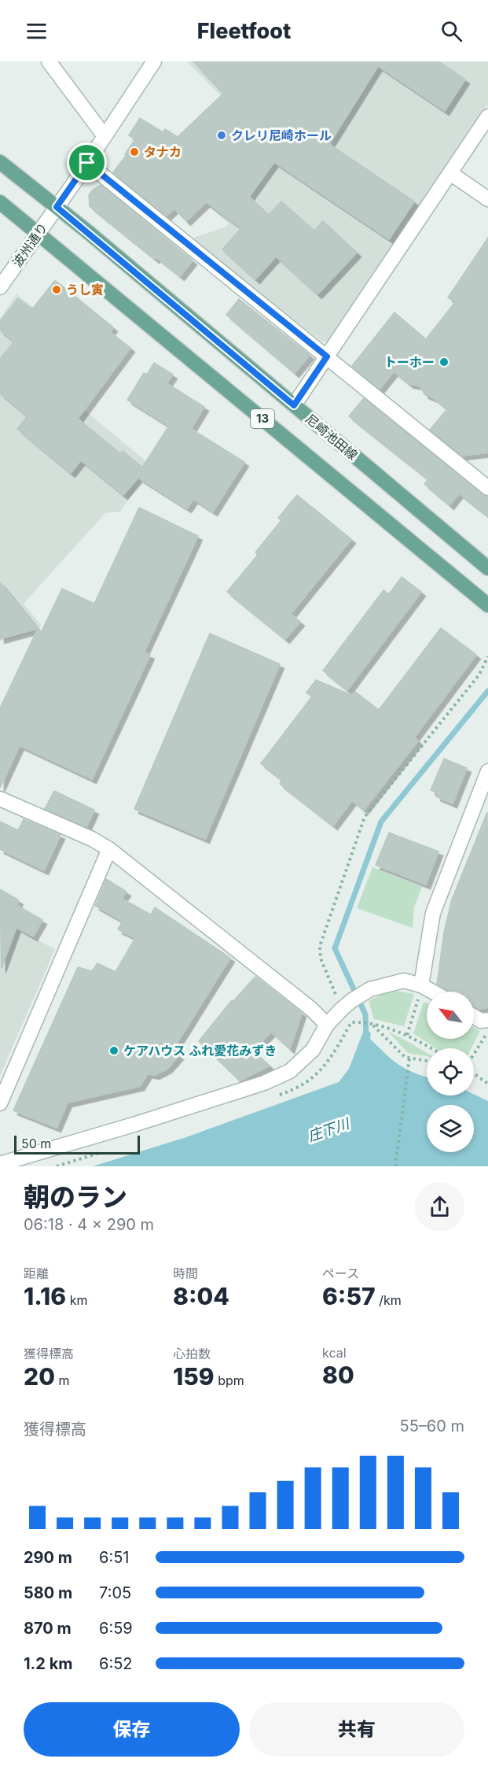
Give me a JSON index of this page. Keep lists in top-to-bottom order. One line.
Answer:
{"streets":{"main road":["13","尼崎池田線"],"street":["波州通り"]},"crossings":[["波州通り","13"],["波州通り","尼崎池田線"]],"water":["庄下川"],"places":["クレリ尼崎ホール","タナカ","うし寅","トーホー","ケアハウス ふれ愛花みずき"],"scale_bar":"50 m","north":"top left","page":{"header":"Fleetfoot","scale":"50 m","heading":["朝のラン","06:18 · 4 × 290 m"],"stats":[["距離","1.16 km"],["時間","8:04"],["ペース","6:57 /km"],["獲得標高","20 m"],["心拍数","159 bpm"],["kcal","80"]],"chart":["獲得標高","55–60 m"],"list":[{"name":"290 m","note":"6:51"},{"name":"580 m","note":"7:05"},{"name":"870 m","note":"6:59"},{"name":"1.2 km","note":"6:52"}],"buttons":["保存","共有"]}}
